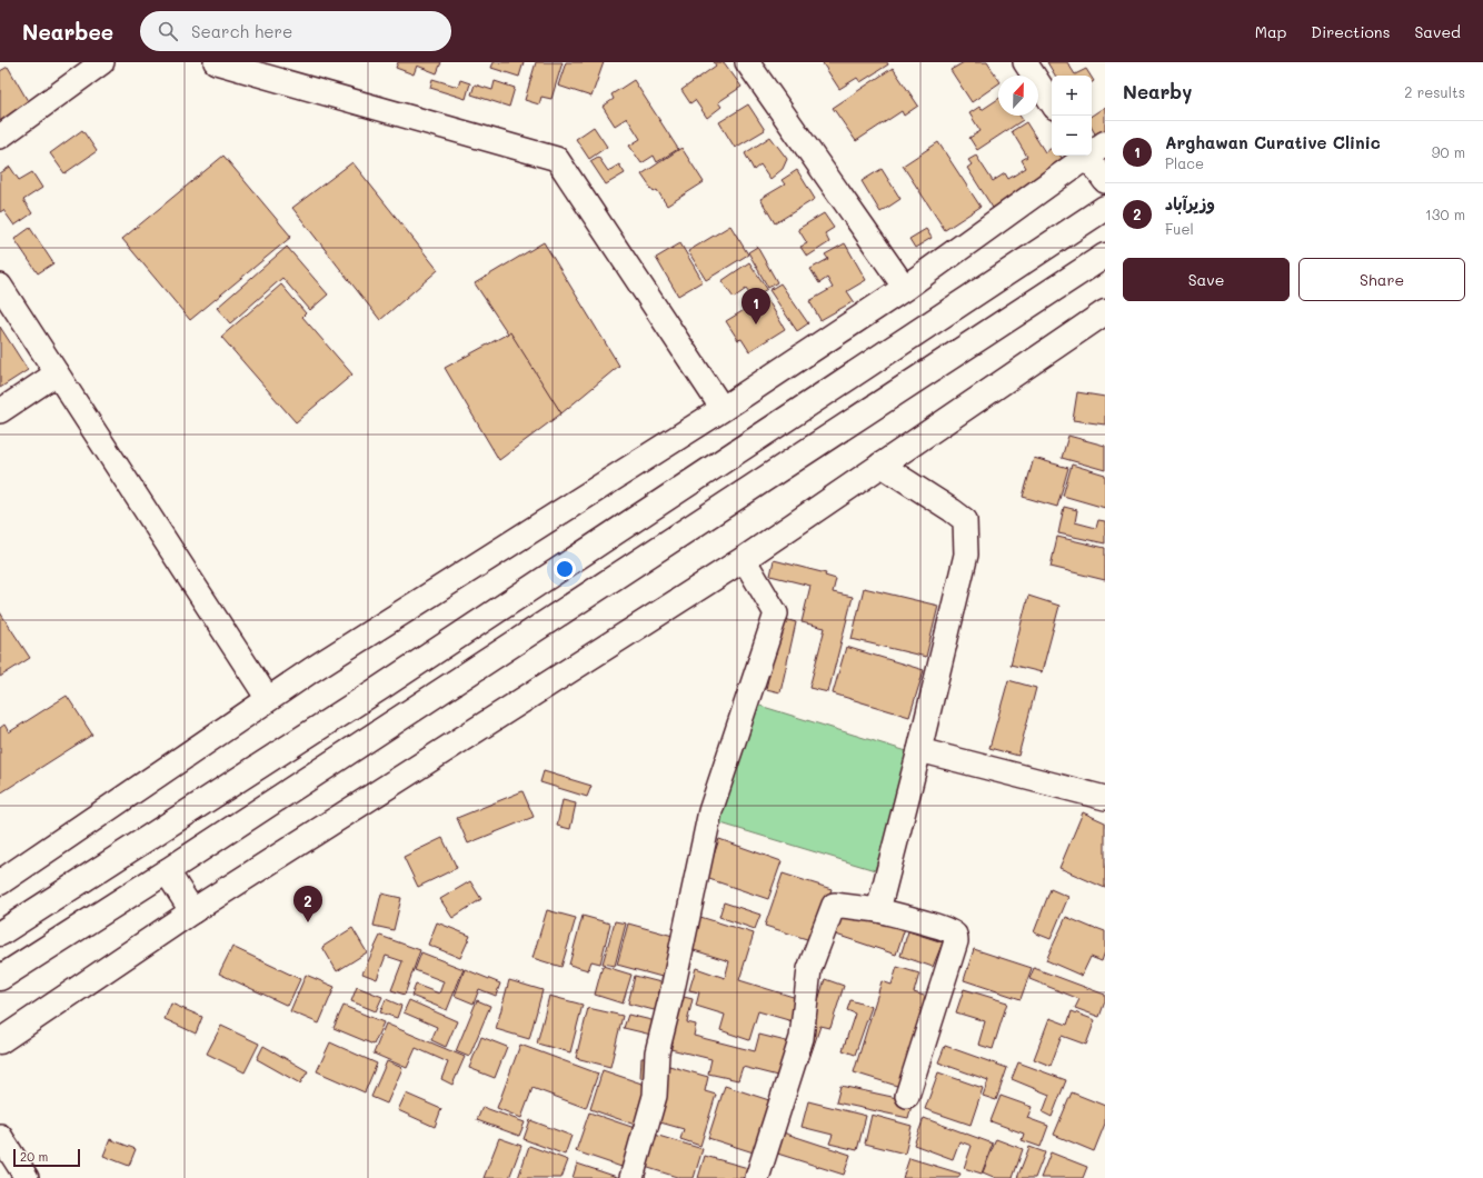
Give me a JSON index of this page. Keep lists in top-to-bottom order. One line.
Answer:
{"scale_bar":"20 m","north":"top","page":{"header":"Nearbee","search":"Search here","nav":["Map","Directions","Saved"],"heading":["Nearby","2 results"],"map_buttons":["+","−"],"list":[{"mark":"1","name":"Arghawan Curative Clinic","note":"Place","value":"90 m"},{"mark":"2","name":"وزیرآباد","note":"Fuel","value":"130 m"}],"buttons":["Save","Share"],"pins":["1","2"],"scale":"20 m"}}
